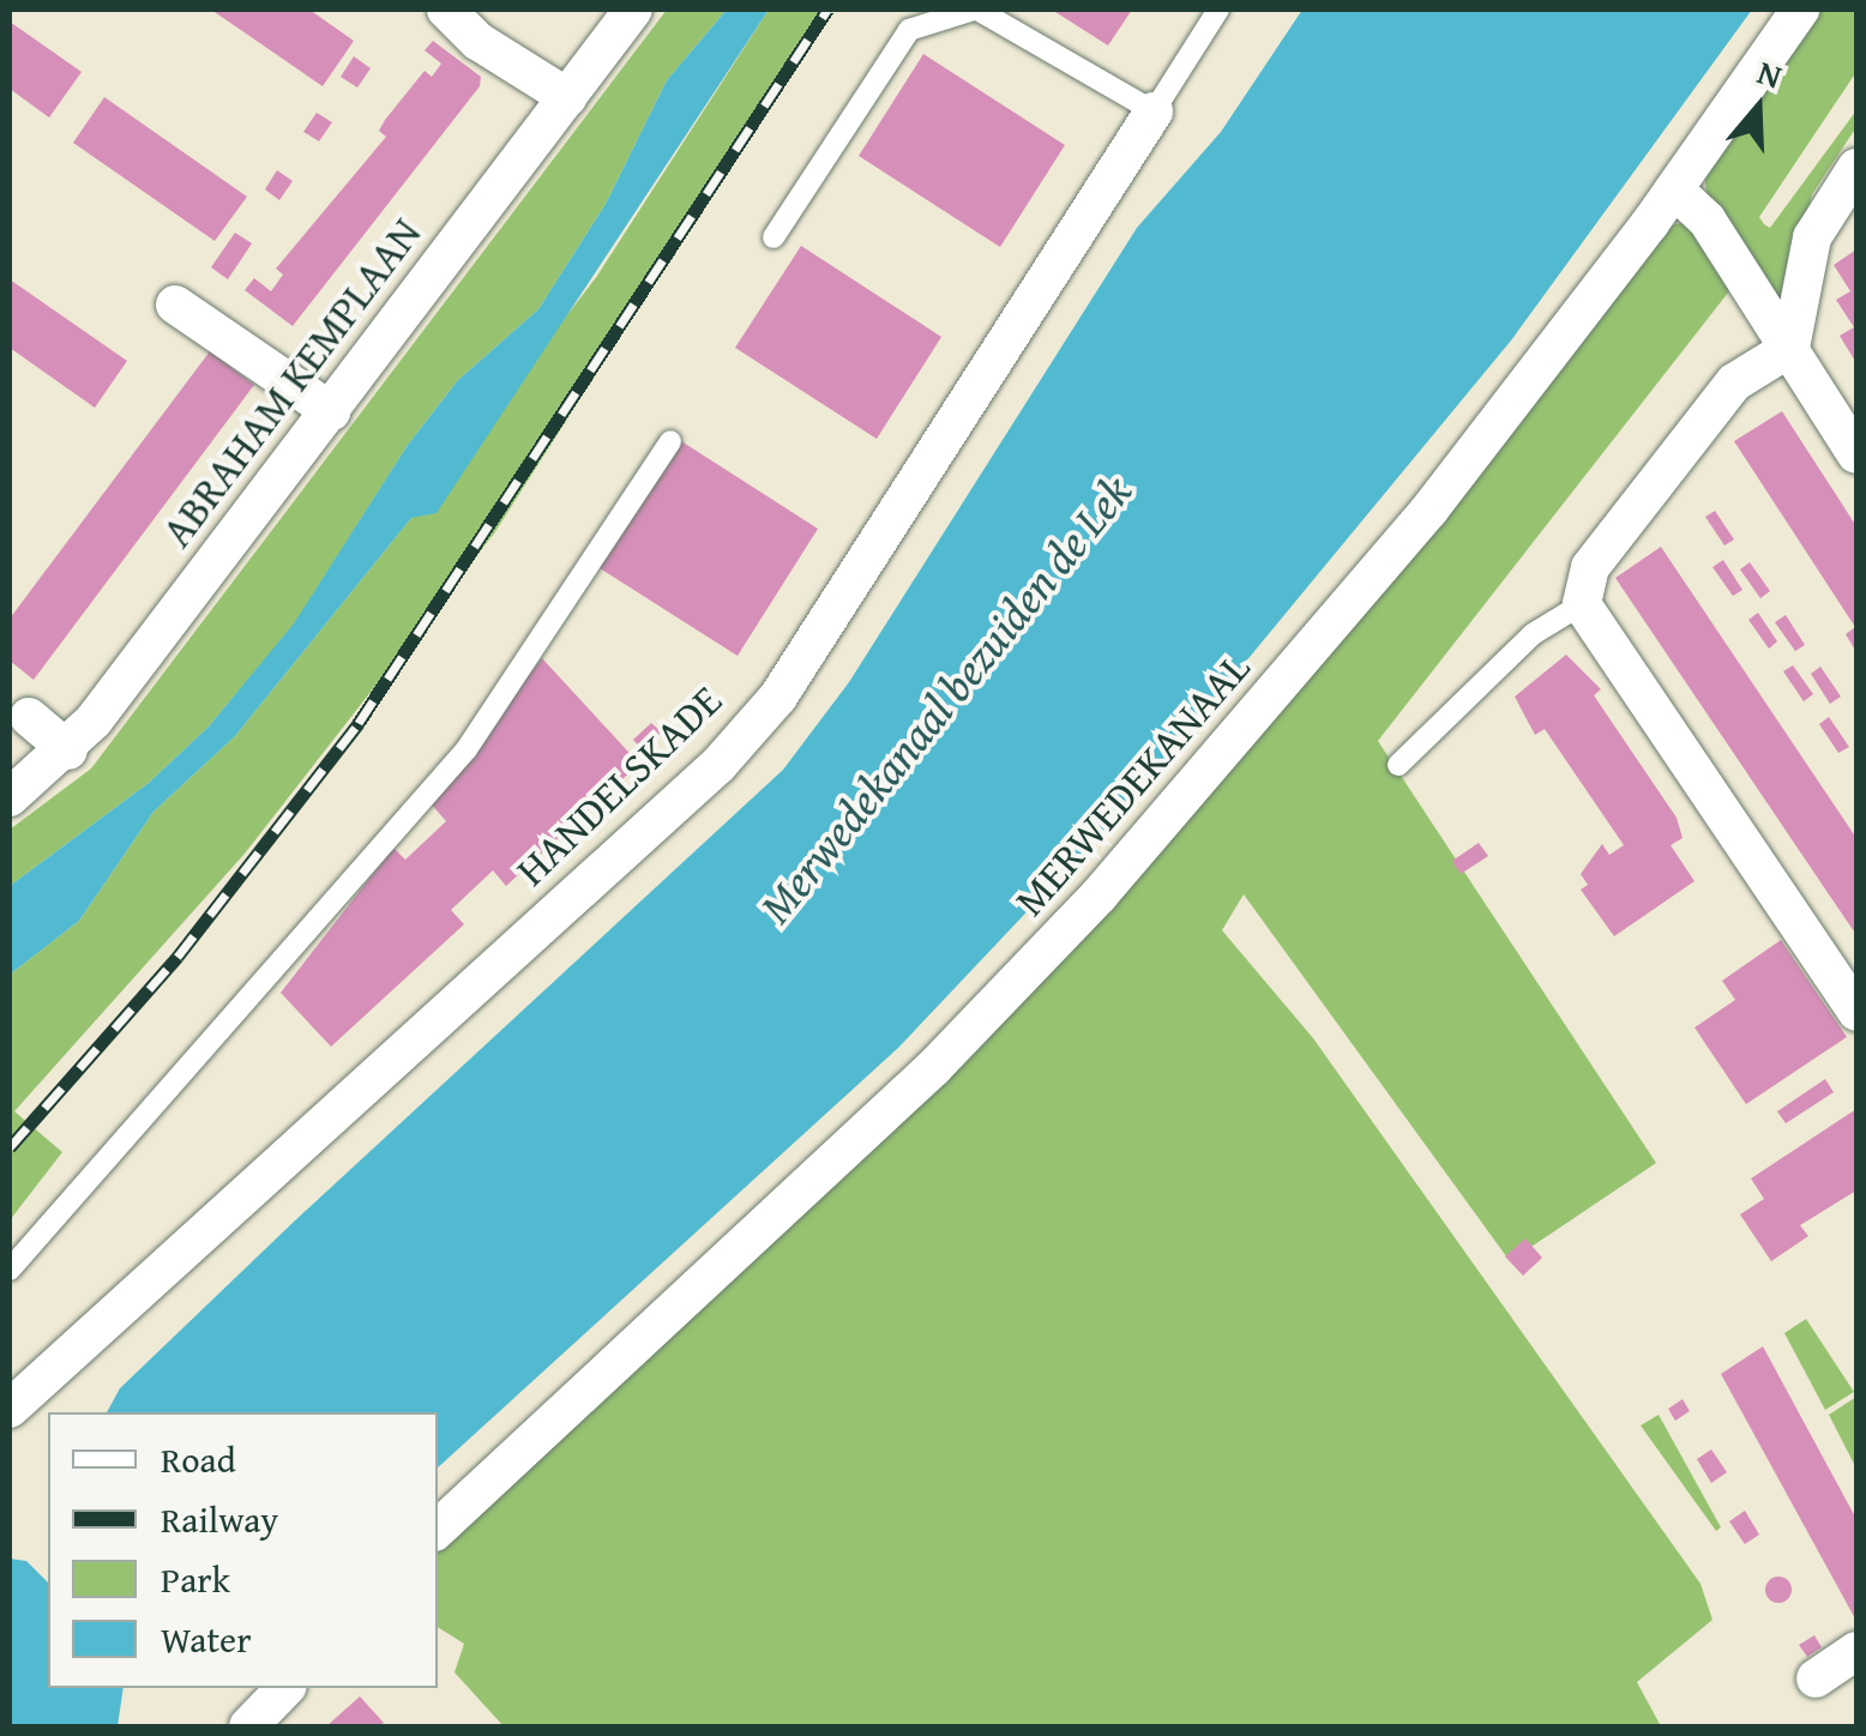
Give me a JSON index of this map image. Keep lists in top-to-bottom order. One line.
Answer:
{"streets":{"street":["ABRAHAM KEMPLAAN","MERWEDEKANAAL","HANDELSKADE"]},"water":["Merwedekanaal bezuiden de Lek"],"legend":["Road","Railway","Park","Water"],"north":"top"}
